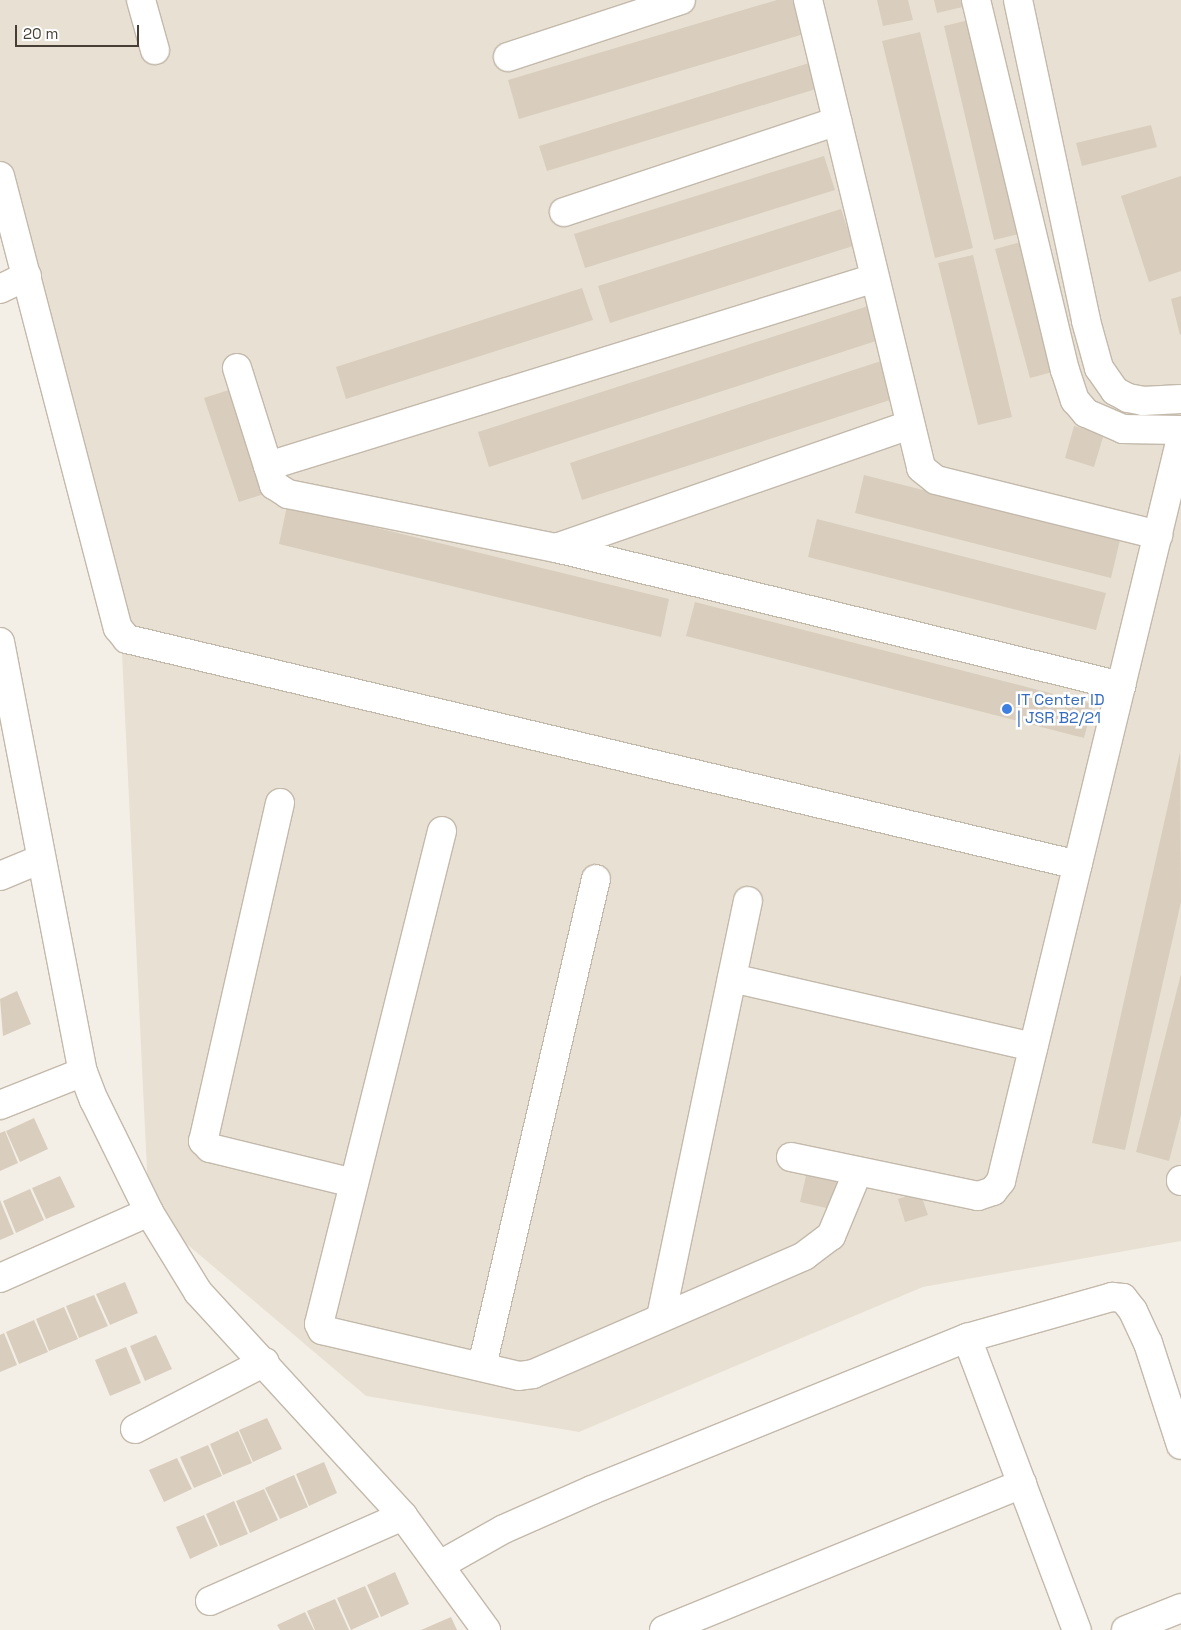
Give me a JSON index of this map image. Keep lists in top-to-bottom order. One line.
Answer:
{"places":["IT Center ID | JSR B2/21"],"scale_bar":"20 m"}
